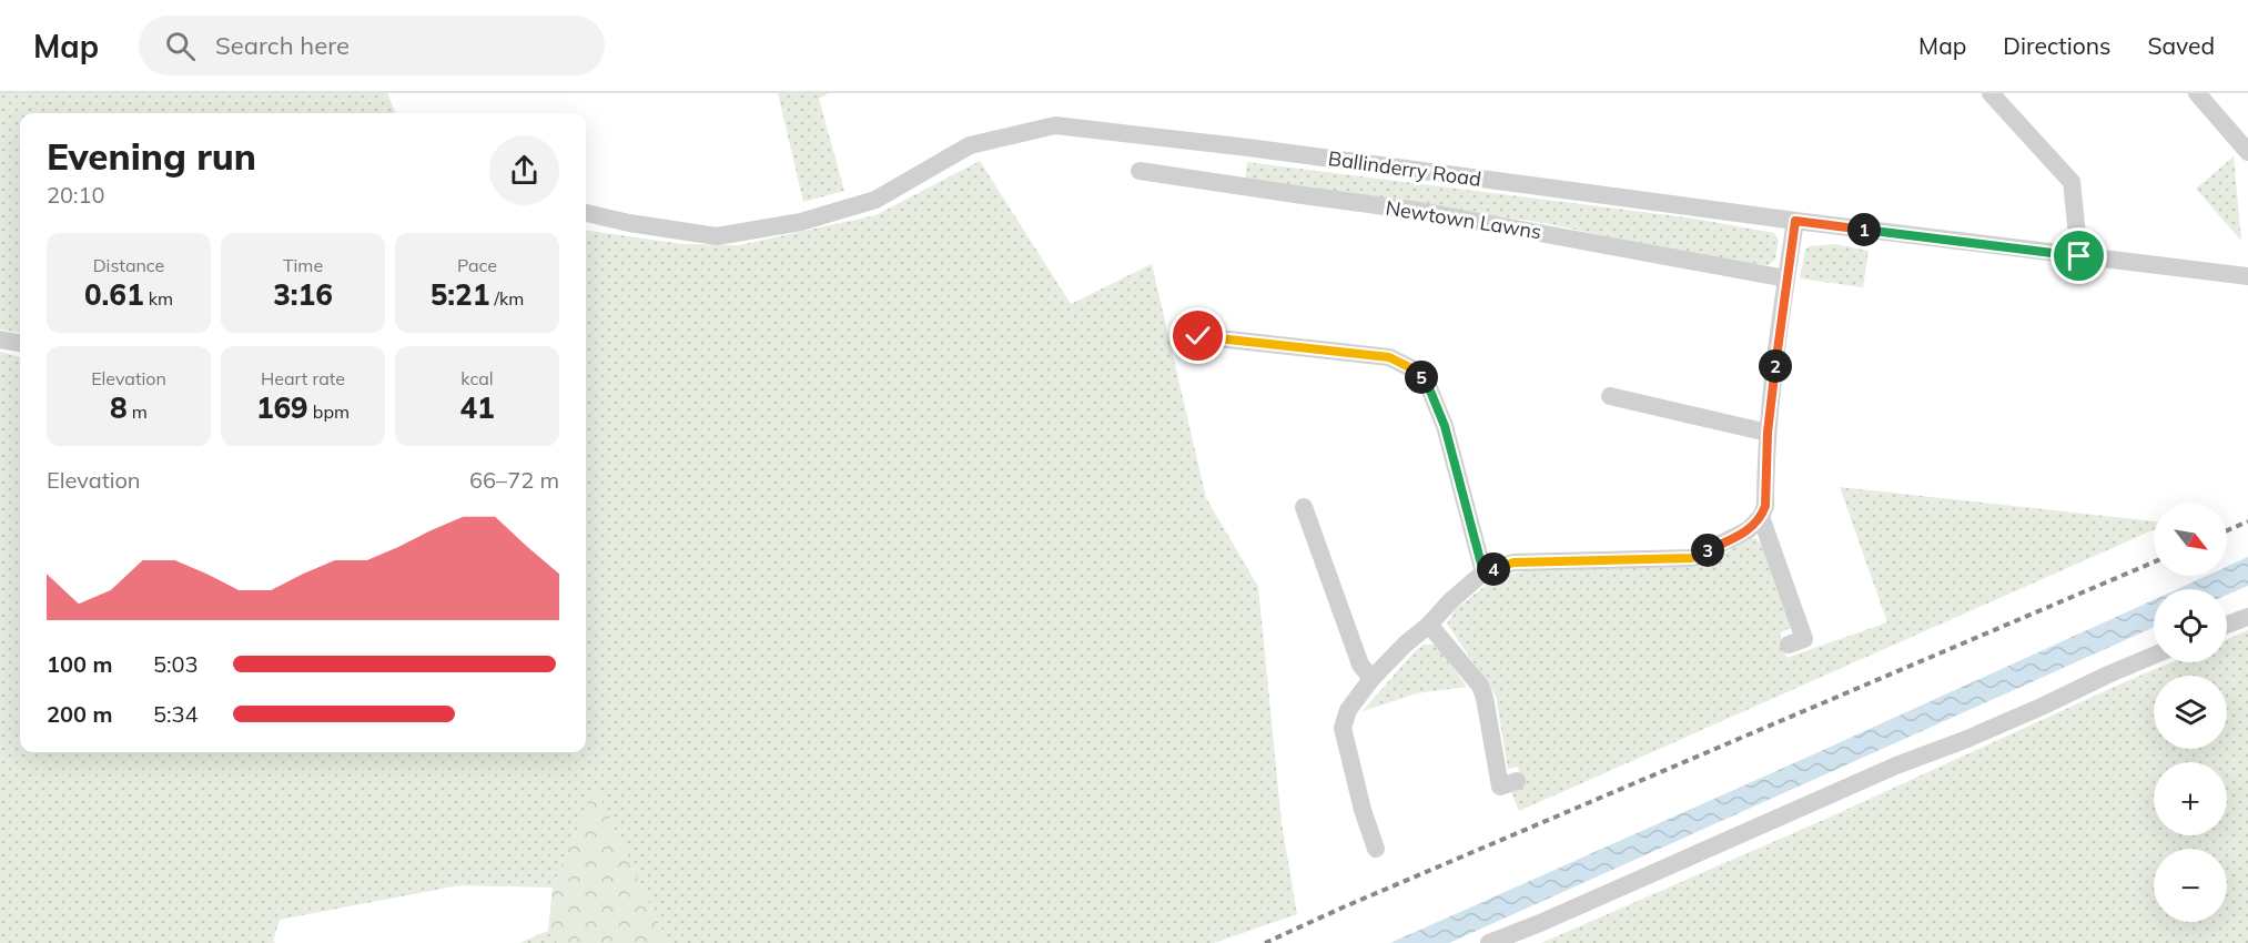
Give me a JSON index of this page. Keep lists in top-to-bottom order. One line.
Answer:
{"streets":{"street":["Ballinderry Road","Newtown Lawns"]},"north":"bottom right","page":{"header":"Map","search":"Search here","nav":["Map","Directions","Saved"],"heading":["Evening run","20:10"],"pins":["1","2","5","3","4"],"stats":[["Distance","0.61 km"],["Time","3:16"],["Pace","5:21 /km"],["Elevation","8 m"],["Heart rate","169 bpm"],["kcal","41"]],"chart":["Elevation","66–72 m"],"map_buttons":["+","−"],"list":[{"name":"100 m","note":"5:03"},{"name":"200 m","note":"5:34"}]}}
